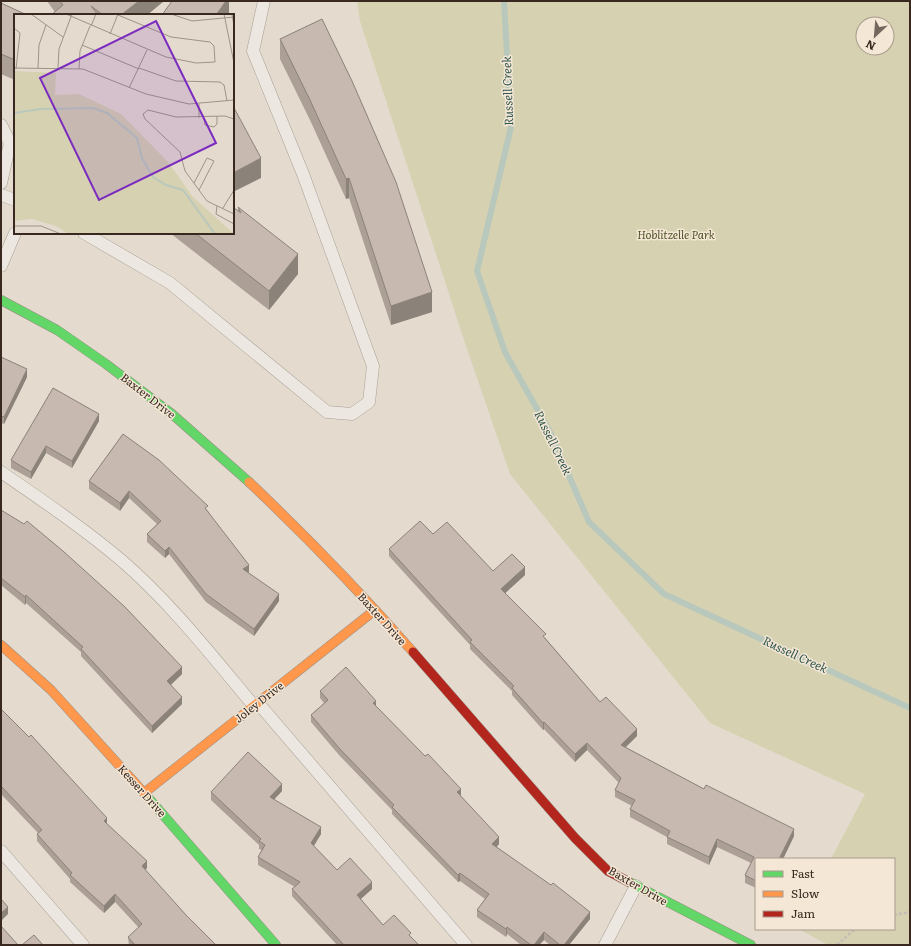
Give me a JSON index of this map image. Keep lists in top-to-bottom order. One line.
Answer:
{"streets":{"street":["Baxter Drive","Joley Drive","Kesser Drive"]},"crossings":[["Baxter Drive","Joley Drive"],["Joley Drive","Kesser Drive"]],"water":["Russell Creek"],"parks":["Hoblitzelle Park"],"legend":["Fast","Slow","Jam"],"north":"bottom left"}
